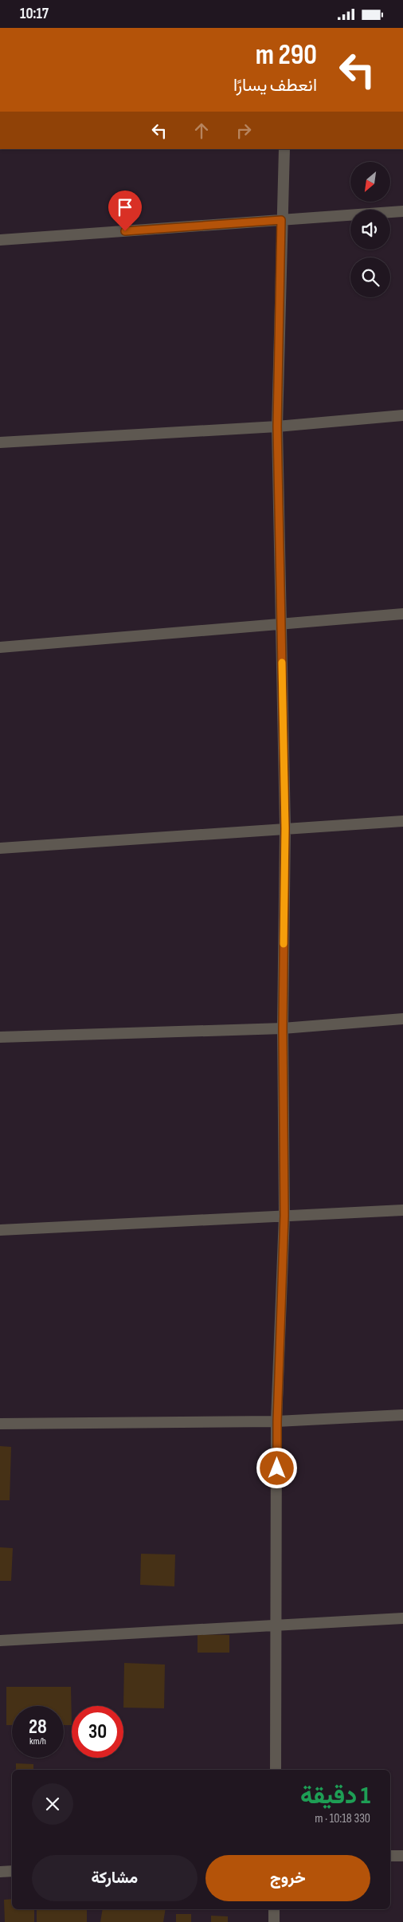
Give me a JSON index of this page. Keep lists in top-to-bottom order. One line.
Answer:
{"north":"bottom left","page":{"status":"10:17","turn":["290 m","انعطف يسارًا"],"speed":"28 km/h","limit":"30","heading":["1 دقيقة","330 m · 10:18"],"buttons":["خروج","مشاركة"]}}
